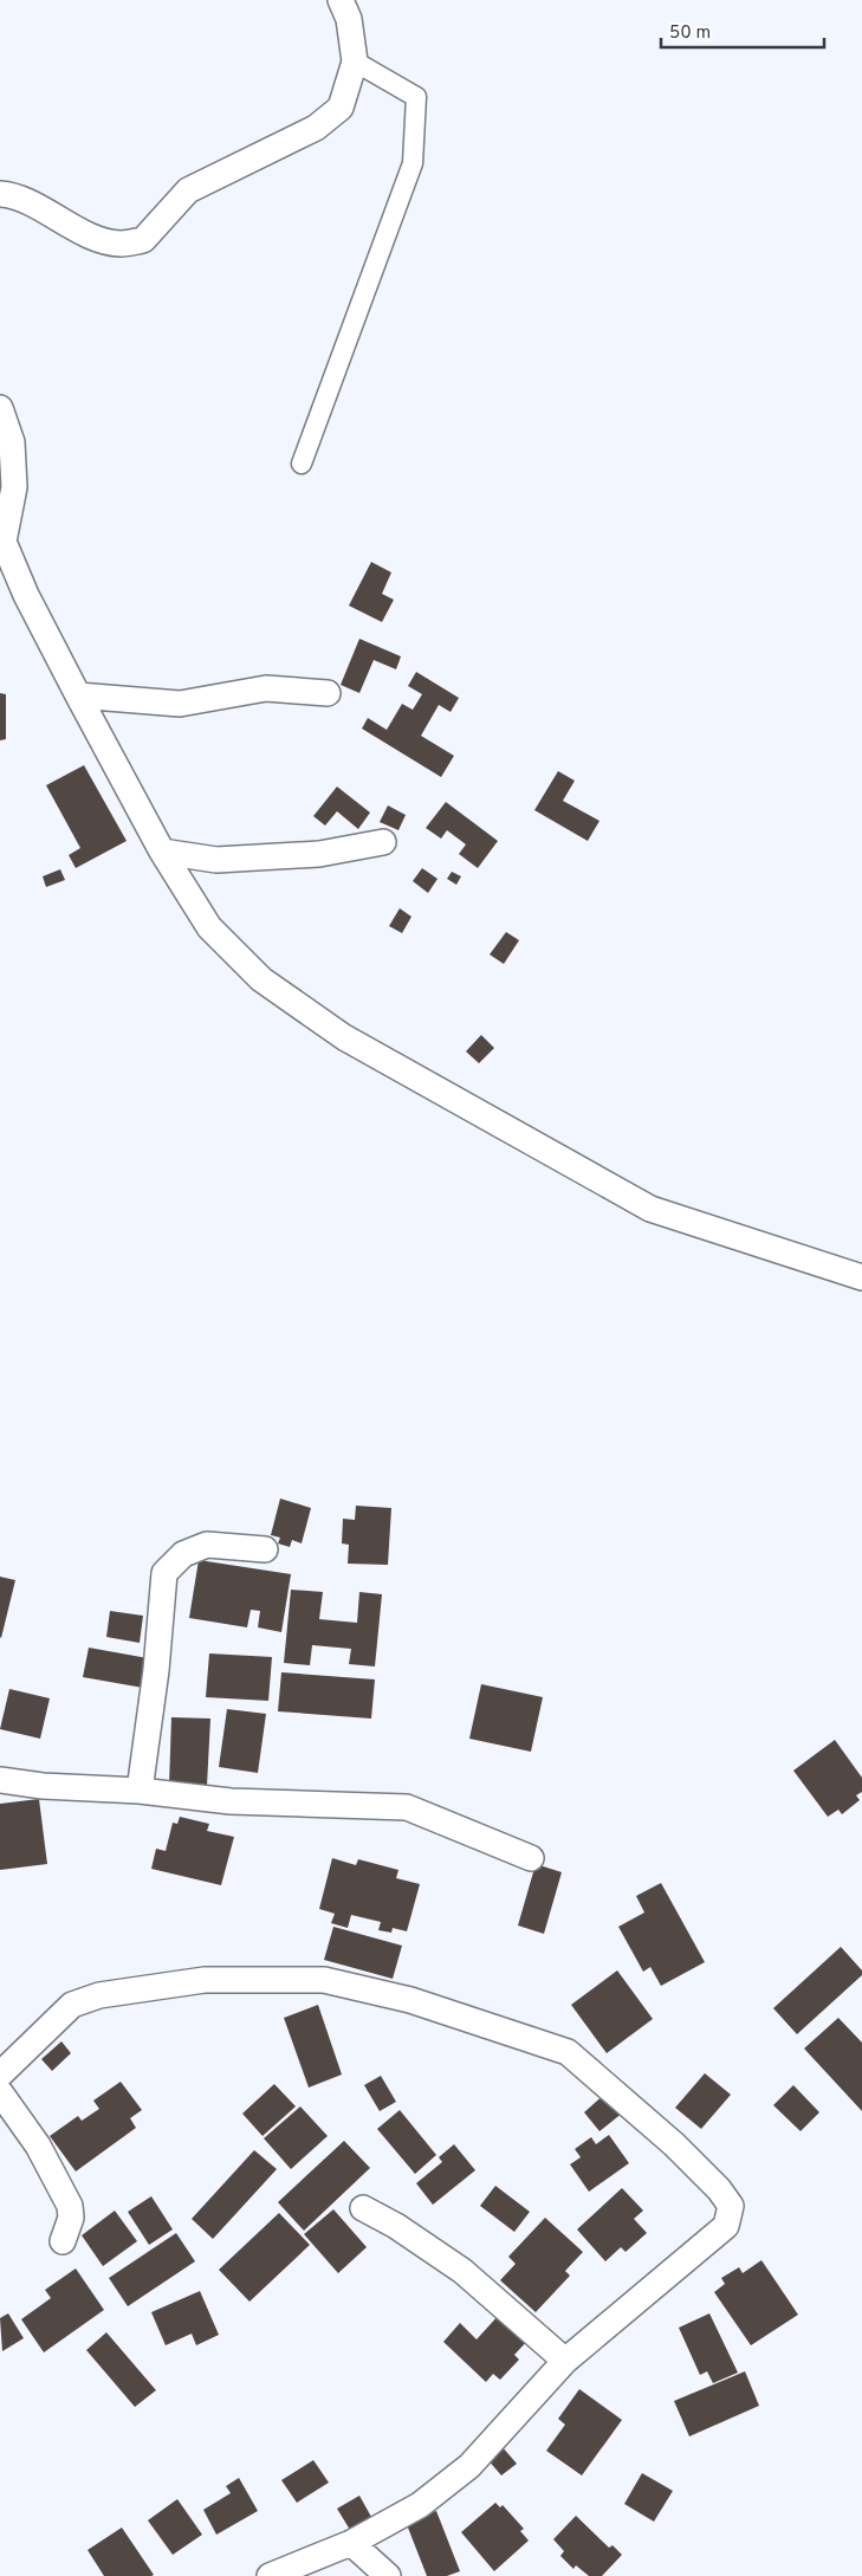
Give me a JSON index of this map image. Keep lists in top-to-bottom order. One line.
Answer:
{"scale_bar":"50 m"}
